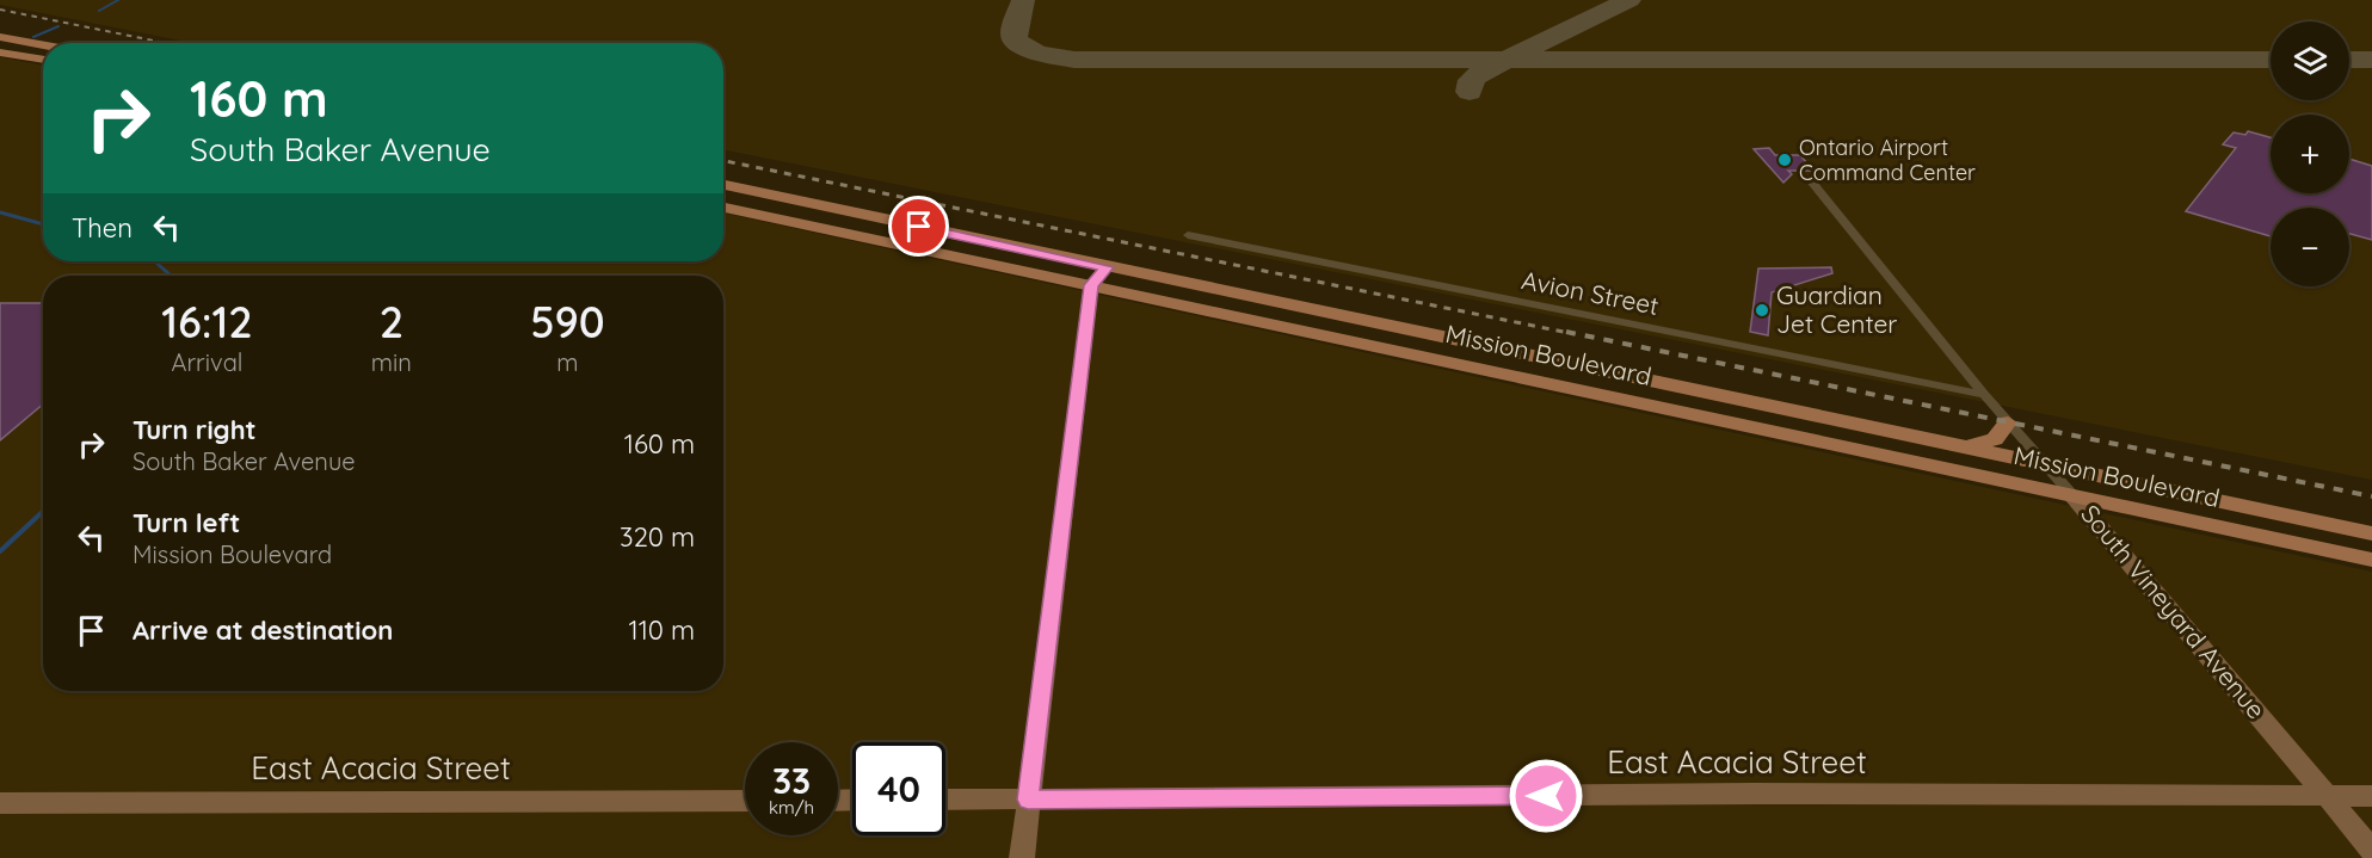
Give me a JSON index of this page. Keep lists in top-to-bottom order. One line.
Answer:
{"streets":{"main road":["Mission Boulevard"],"street":["Avion Street","South Vineyard Avenue","East Acacia Street"]},"crossings":[["Avion Street","South Vineyard Avenue"],["Mission Boulevard","South Vineyard Avenue"],["South Vineyard Avenue","East Acacia Street"]],"places":["Ontario Airport Command Center","Guardian Jet Center"],"page":{"map_buttons":["+","−"],"turn":["160 m","South Baker Avenue"],"then":"Then","eta":["16:12","Arrival","2","min","590","m"],"list":[{"name":"Turn right","note":"South Baker Avenue","value":"160 m"},{"name":"Turn left","note":"Mission Boulevard","value":"320 m"},{"name":"Arrive at destination","value":"110 m"}],"speed":"33 km/h","limit":"40"}}
